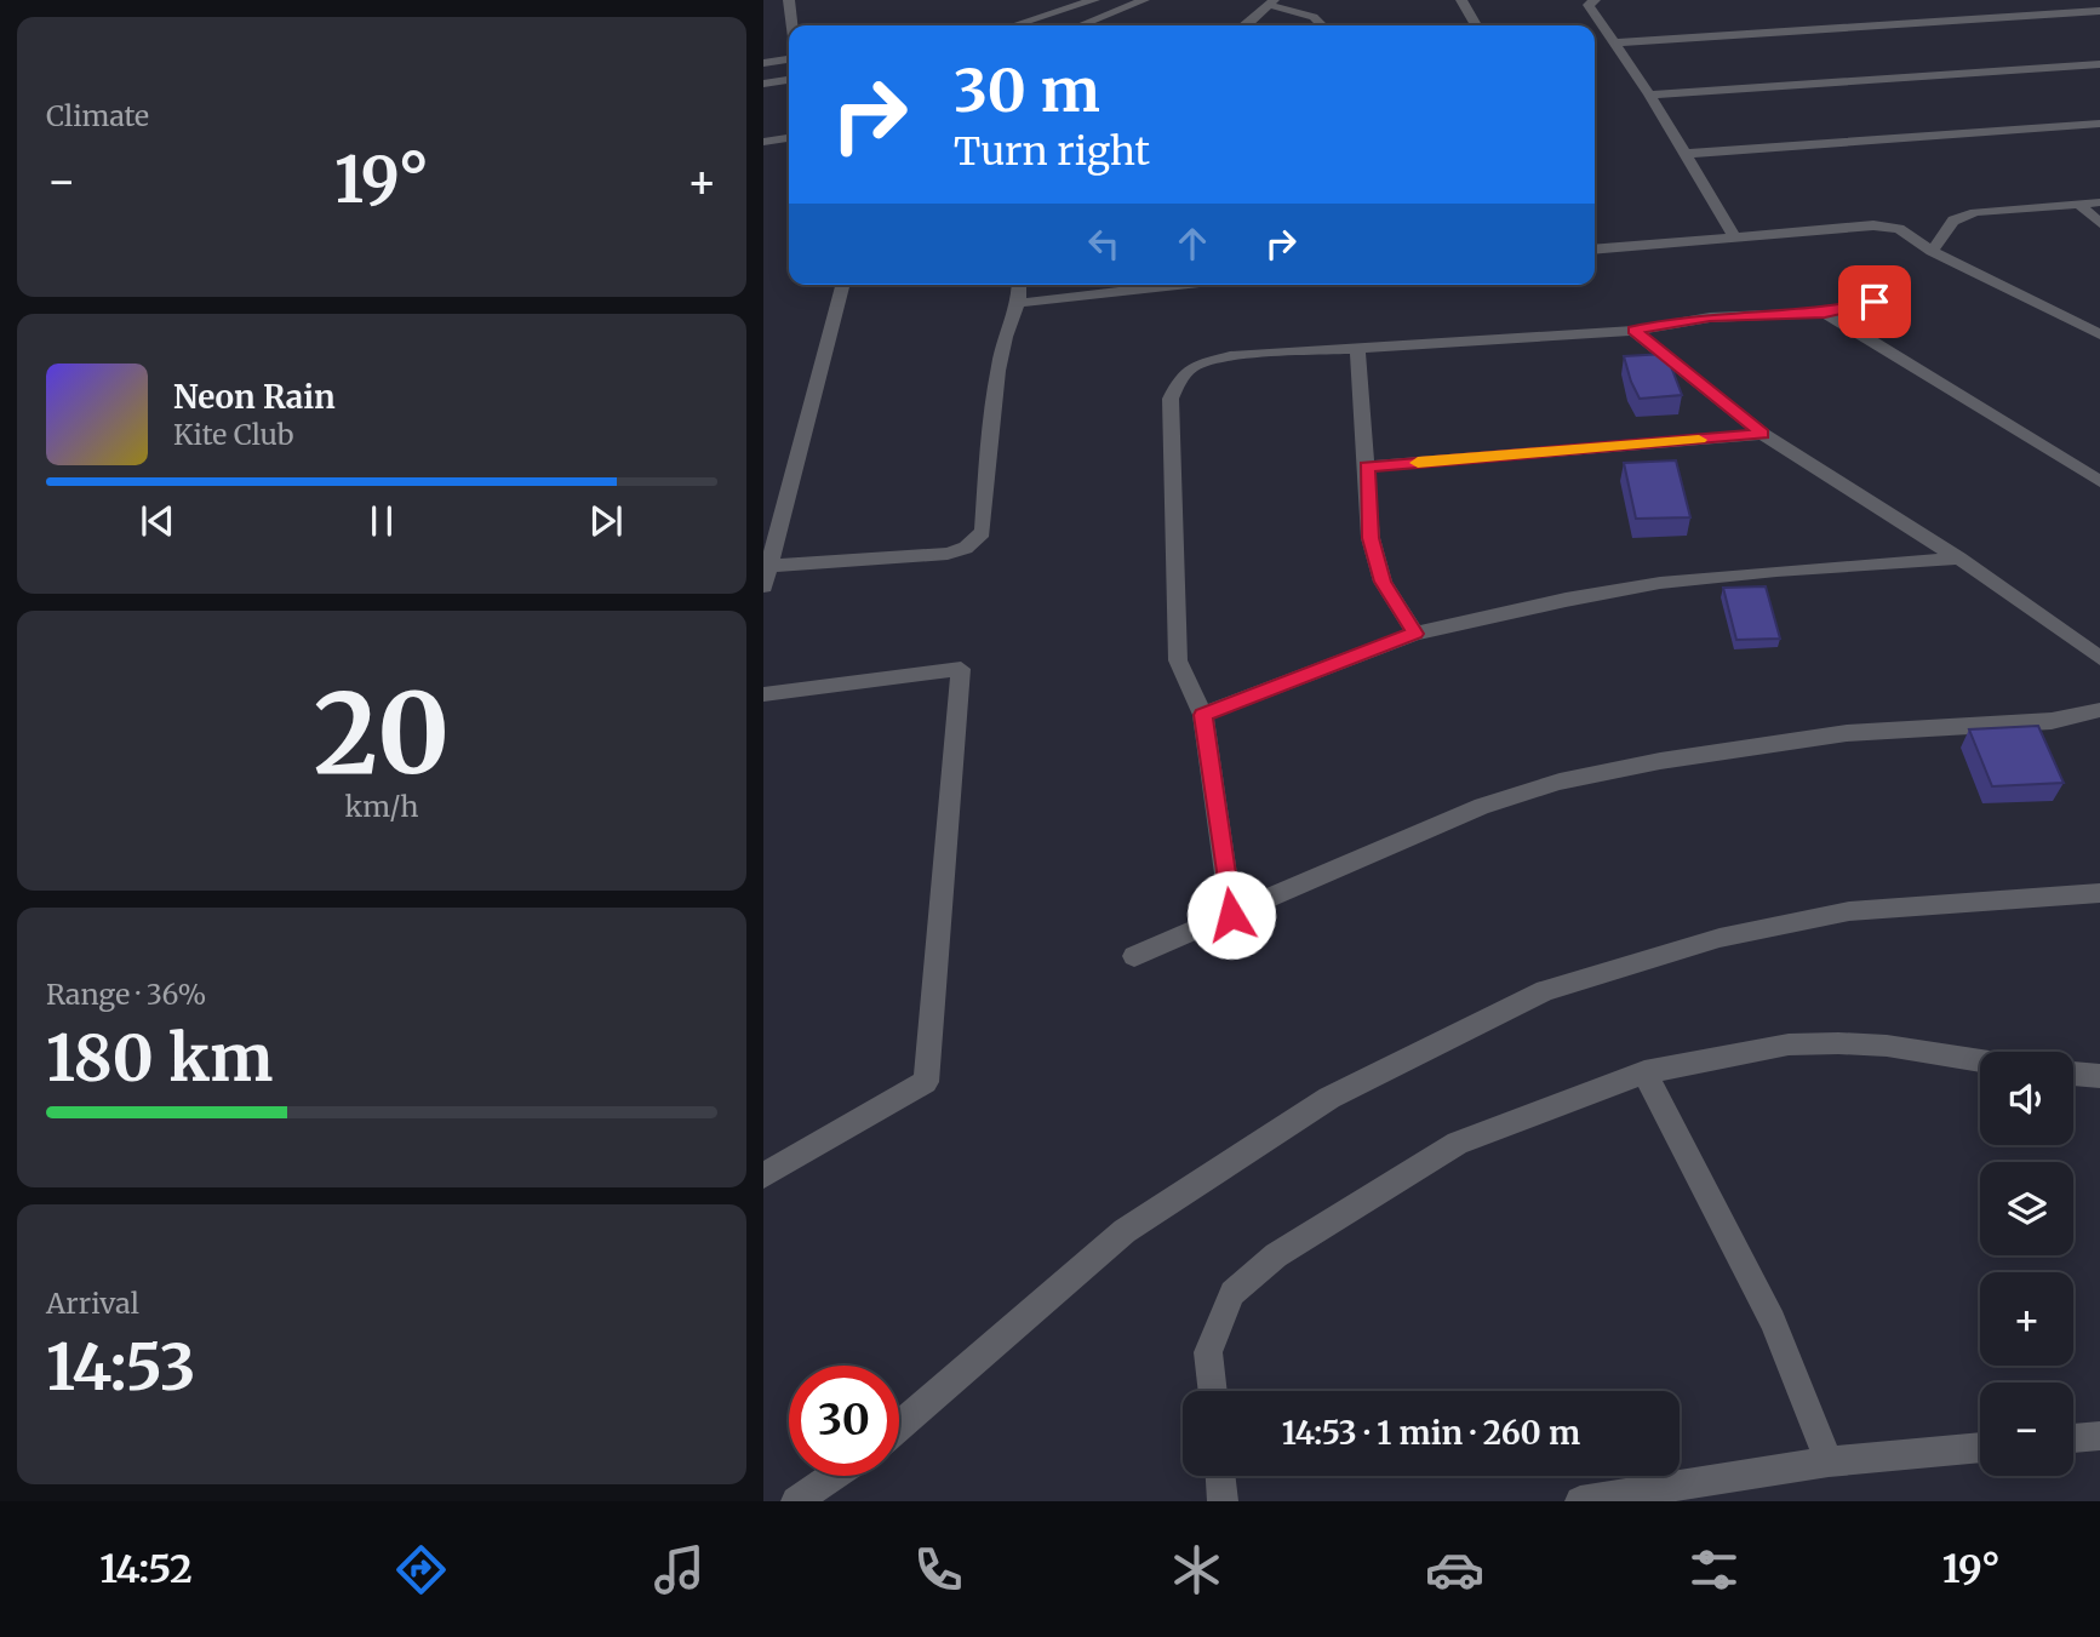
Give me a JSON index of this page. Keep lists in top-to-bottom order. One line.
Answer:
{"page":{"tile":["Climate",["20","km/h"],["Range · 36%","180 km"],["Arrival","14:53"]],"turn":["30 m","Turn right"],"heat":["−","19°","+"],"song":["Neon Rain","Kite Club"],"map_buttons":["+","−"],"limit":"30","trip":"14:53 · 1 min · 260 m","tabs":["14:52","19°"]}}
